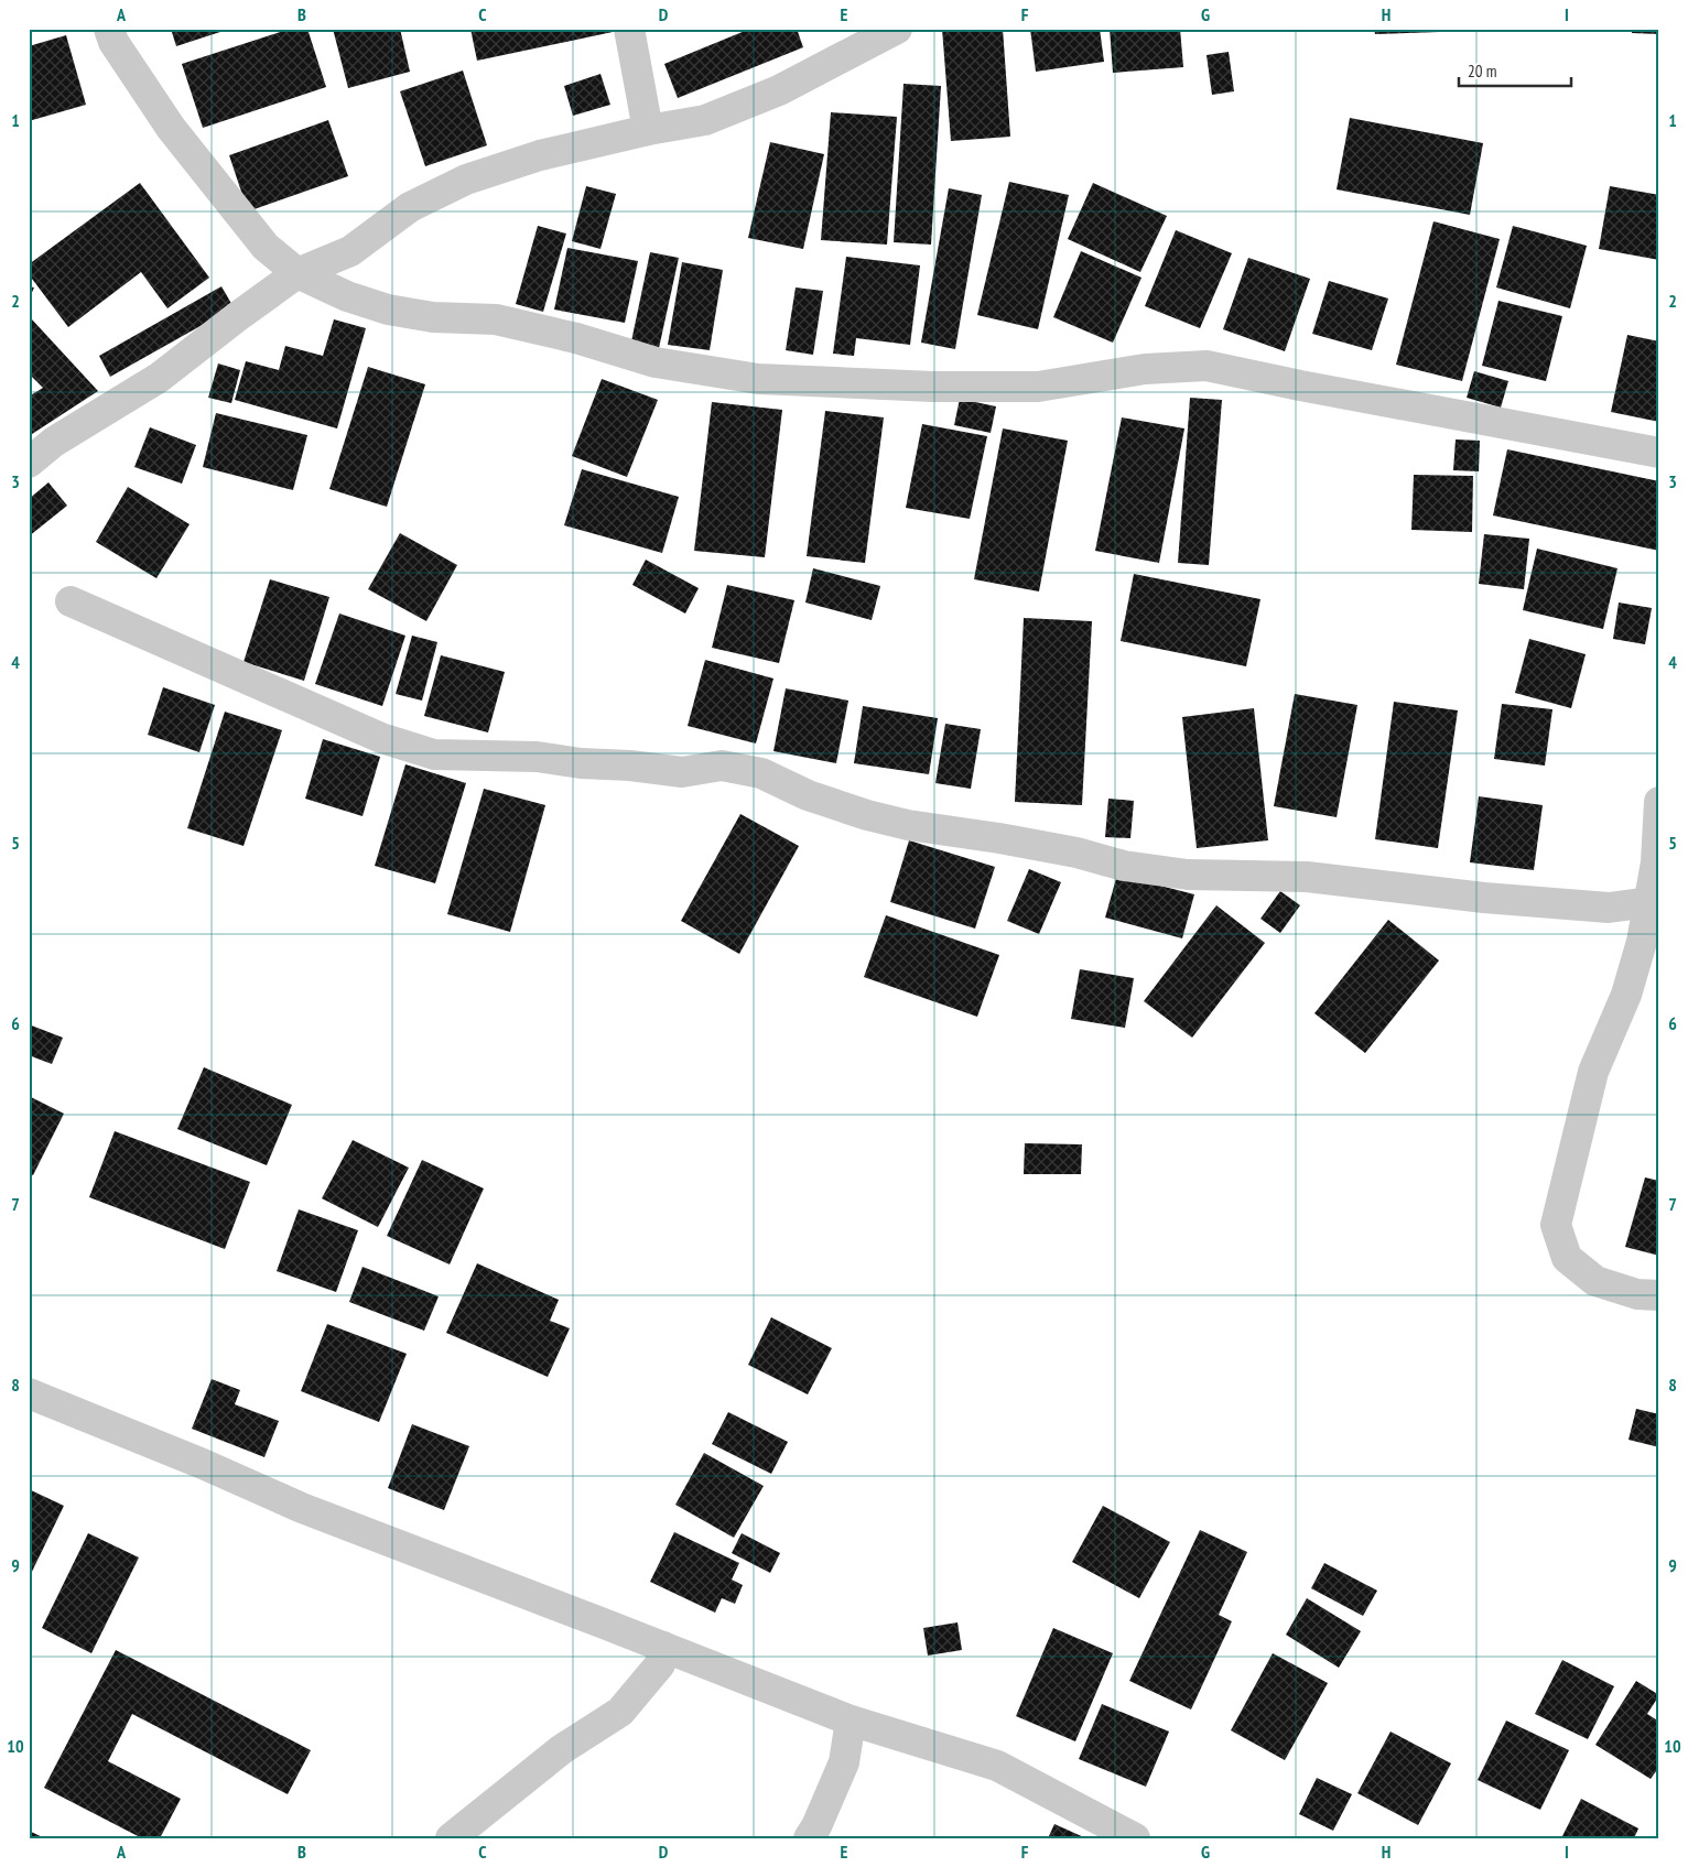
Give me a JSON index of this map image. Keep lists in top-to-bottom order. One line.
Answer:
{"scale_bar":"20 m","grid":{"columns":["A","B","C","D","E","F","G","H","I"],"rows":["1","2","3","4","5","6","7","8","9","10"]}}
